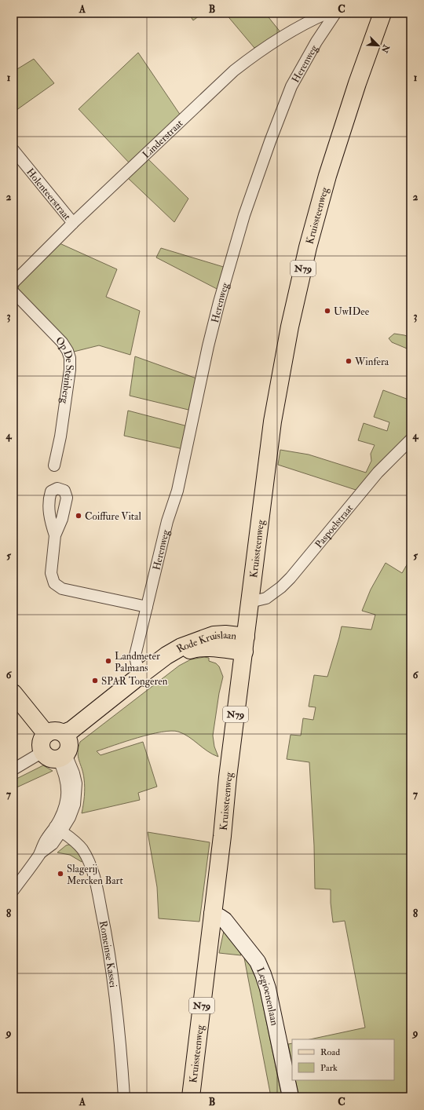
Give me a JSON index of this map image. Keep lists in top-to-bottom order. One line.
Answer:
{"streets":{"main road":["Kruissteenweg","N79","Rode Kruislaan"],"street":["Herenweg","Linderstraat","Holenteerstraat","Op De Steinberg","Paspoelstraat","Romeinse Kassei","Legioenenlaan"]},"crossings":[["Herenweg","Rode Kruislaan"],["Linderstraat","Holenteerstraat"],["Kruissteenweg","Paspoelstraat"],["Kruissteenweg","Rode Kruislaan"],["Kruissteenweg","Legioenenlaan"]],"places":["UwIDee","Winfera","Coiffure Vital","Landmeter Palmans","SPAR Tongeren","Slagerij Mercken Bart"],"legend":["Road","Park"],"north":"bottom right","grid":{"columns":["A","B","C"],"rows":["1","2","3","4","5","6","7","8","9"]}}
